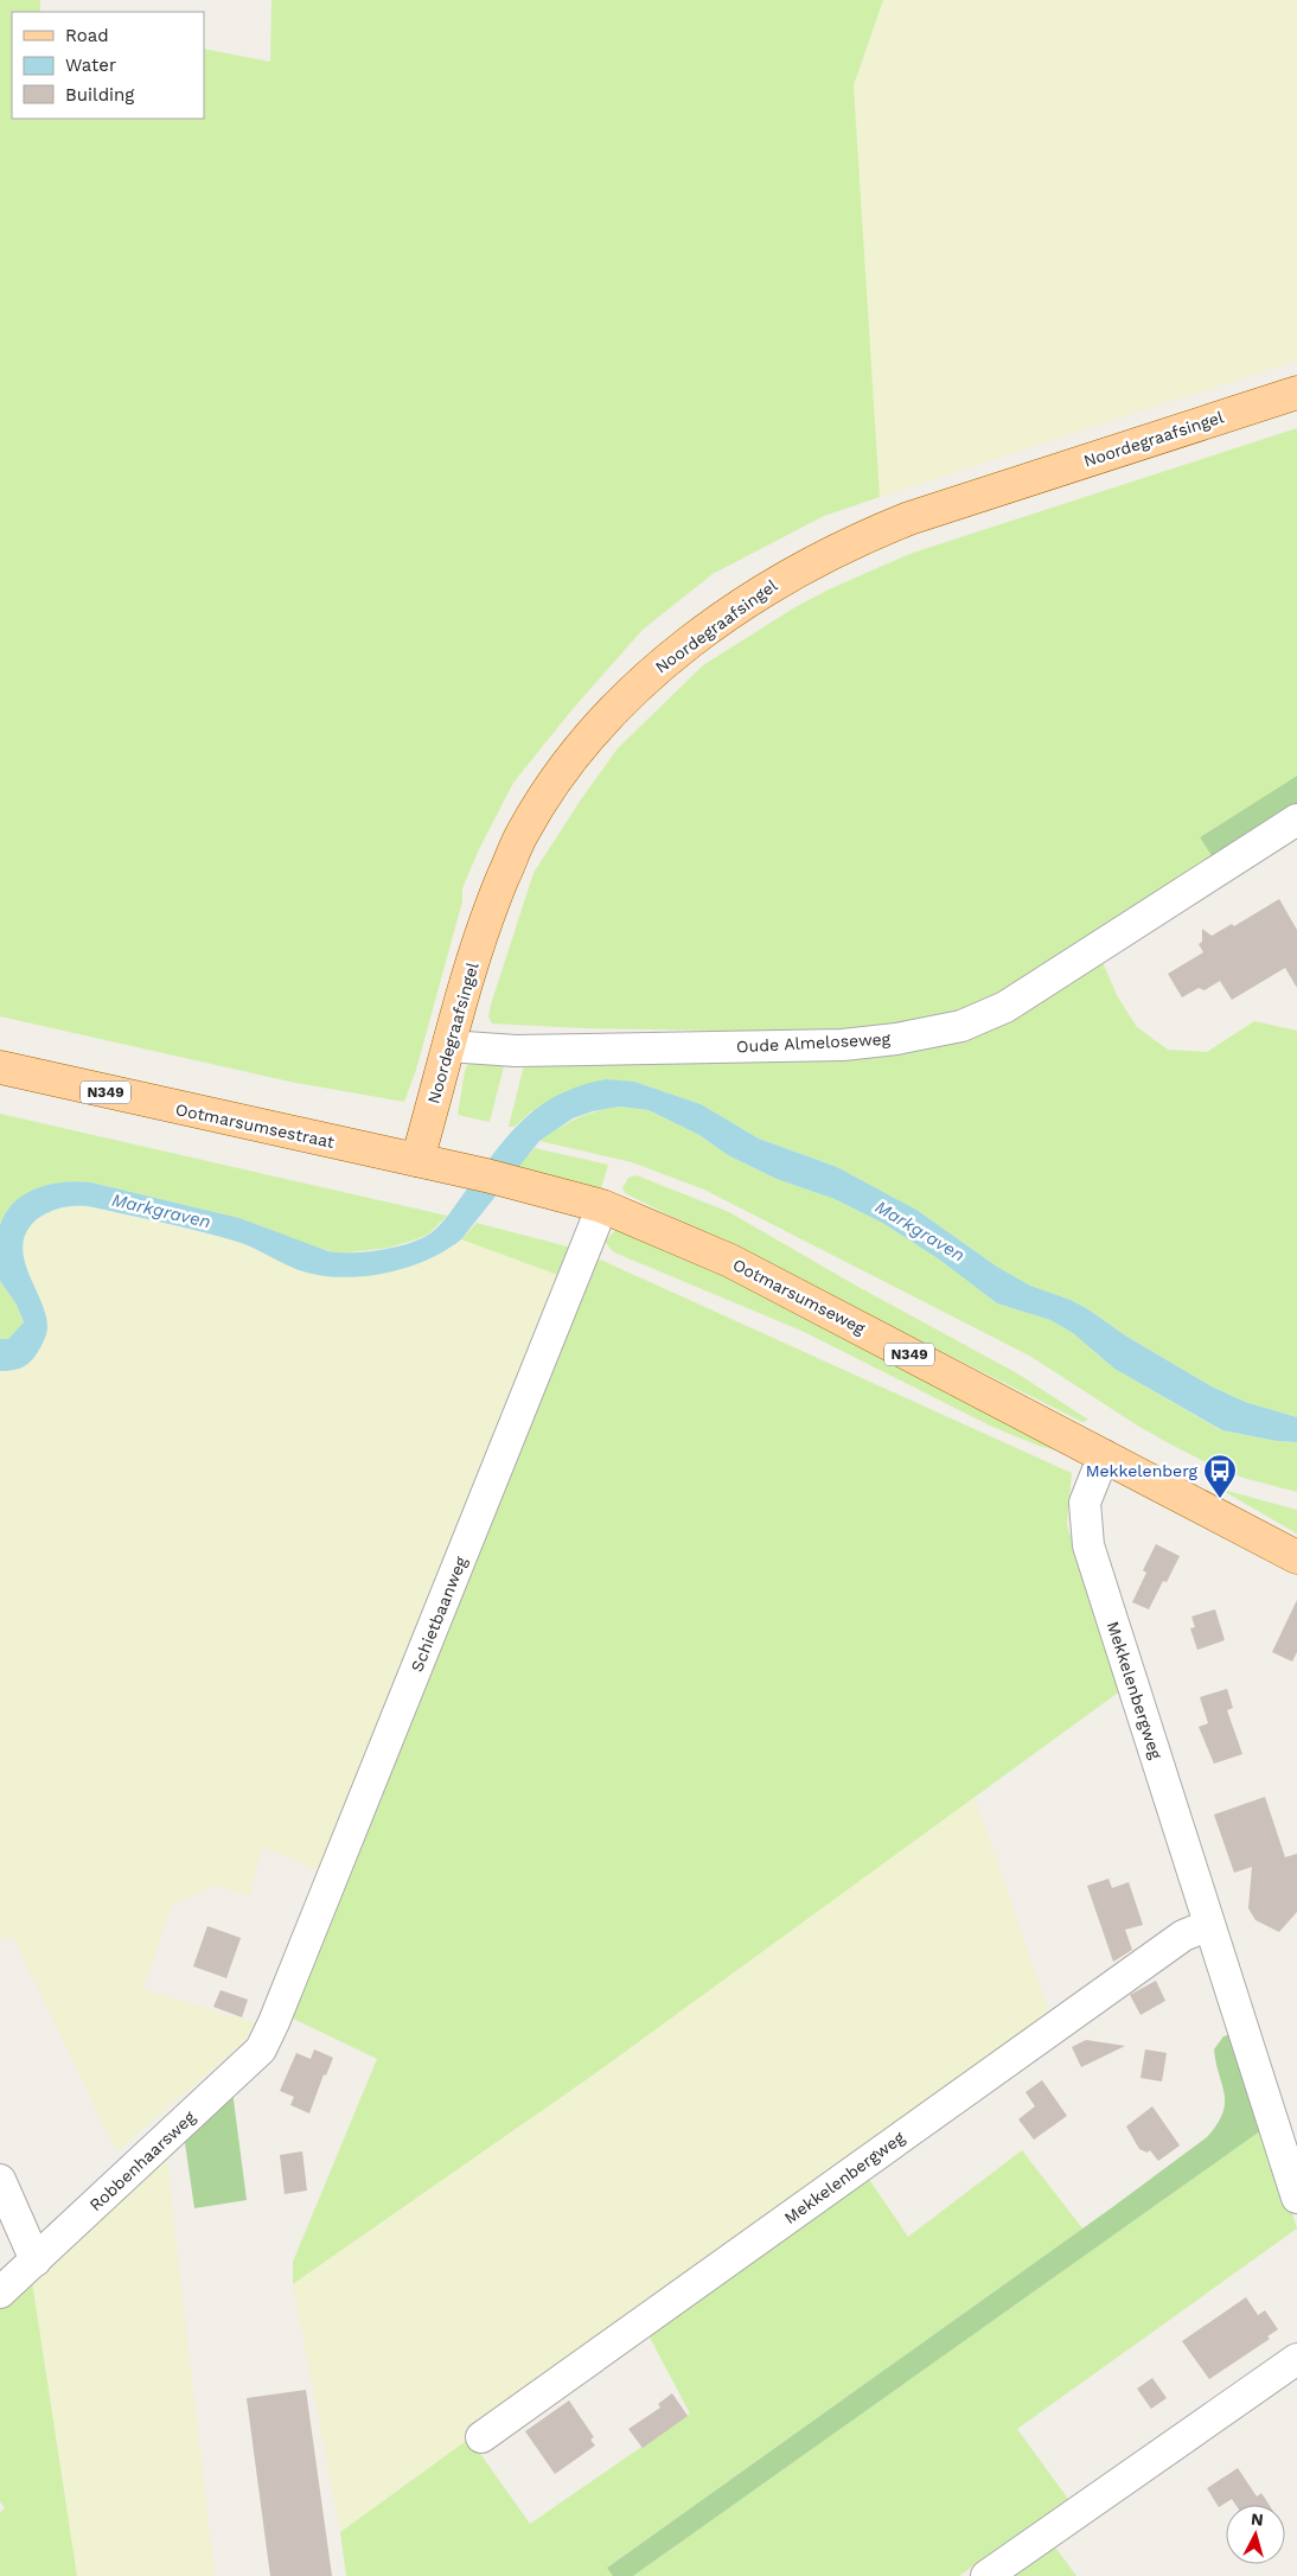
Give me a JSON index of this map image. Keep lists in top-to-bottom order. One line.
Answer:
{"streets":{"main road":["Noordegraafsingel","N349","Ootmarsumsestraat","Ootmarsumseweg"],"street":["Oude Almeloseweg","Schietbaanweg","Mekkelenbergweg","Robbenhaarsweg"]},"crossings":[["Noordegraafsingel","Oude Almeloseweg"],["Noordegraafsingel","Ootmarsumsestraat"],["Ootmarsumsestraat","Ootmarsumseweg"],["Ootmarsumseweg","Schietbaanweg"],["Ootmarsumseweg","Mekkelenbergweg"],["Schietbaanweg","Robbenhaarsweg"]],"water":["Markgraven"],"places":{"bus stop":["Mekkelenberg"]},"legend":["Road","Water","Building"],"north":"top"}
